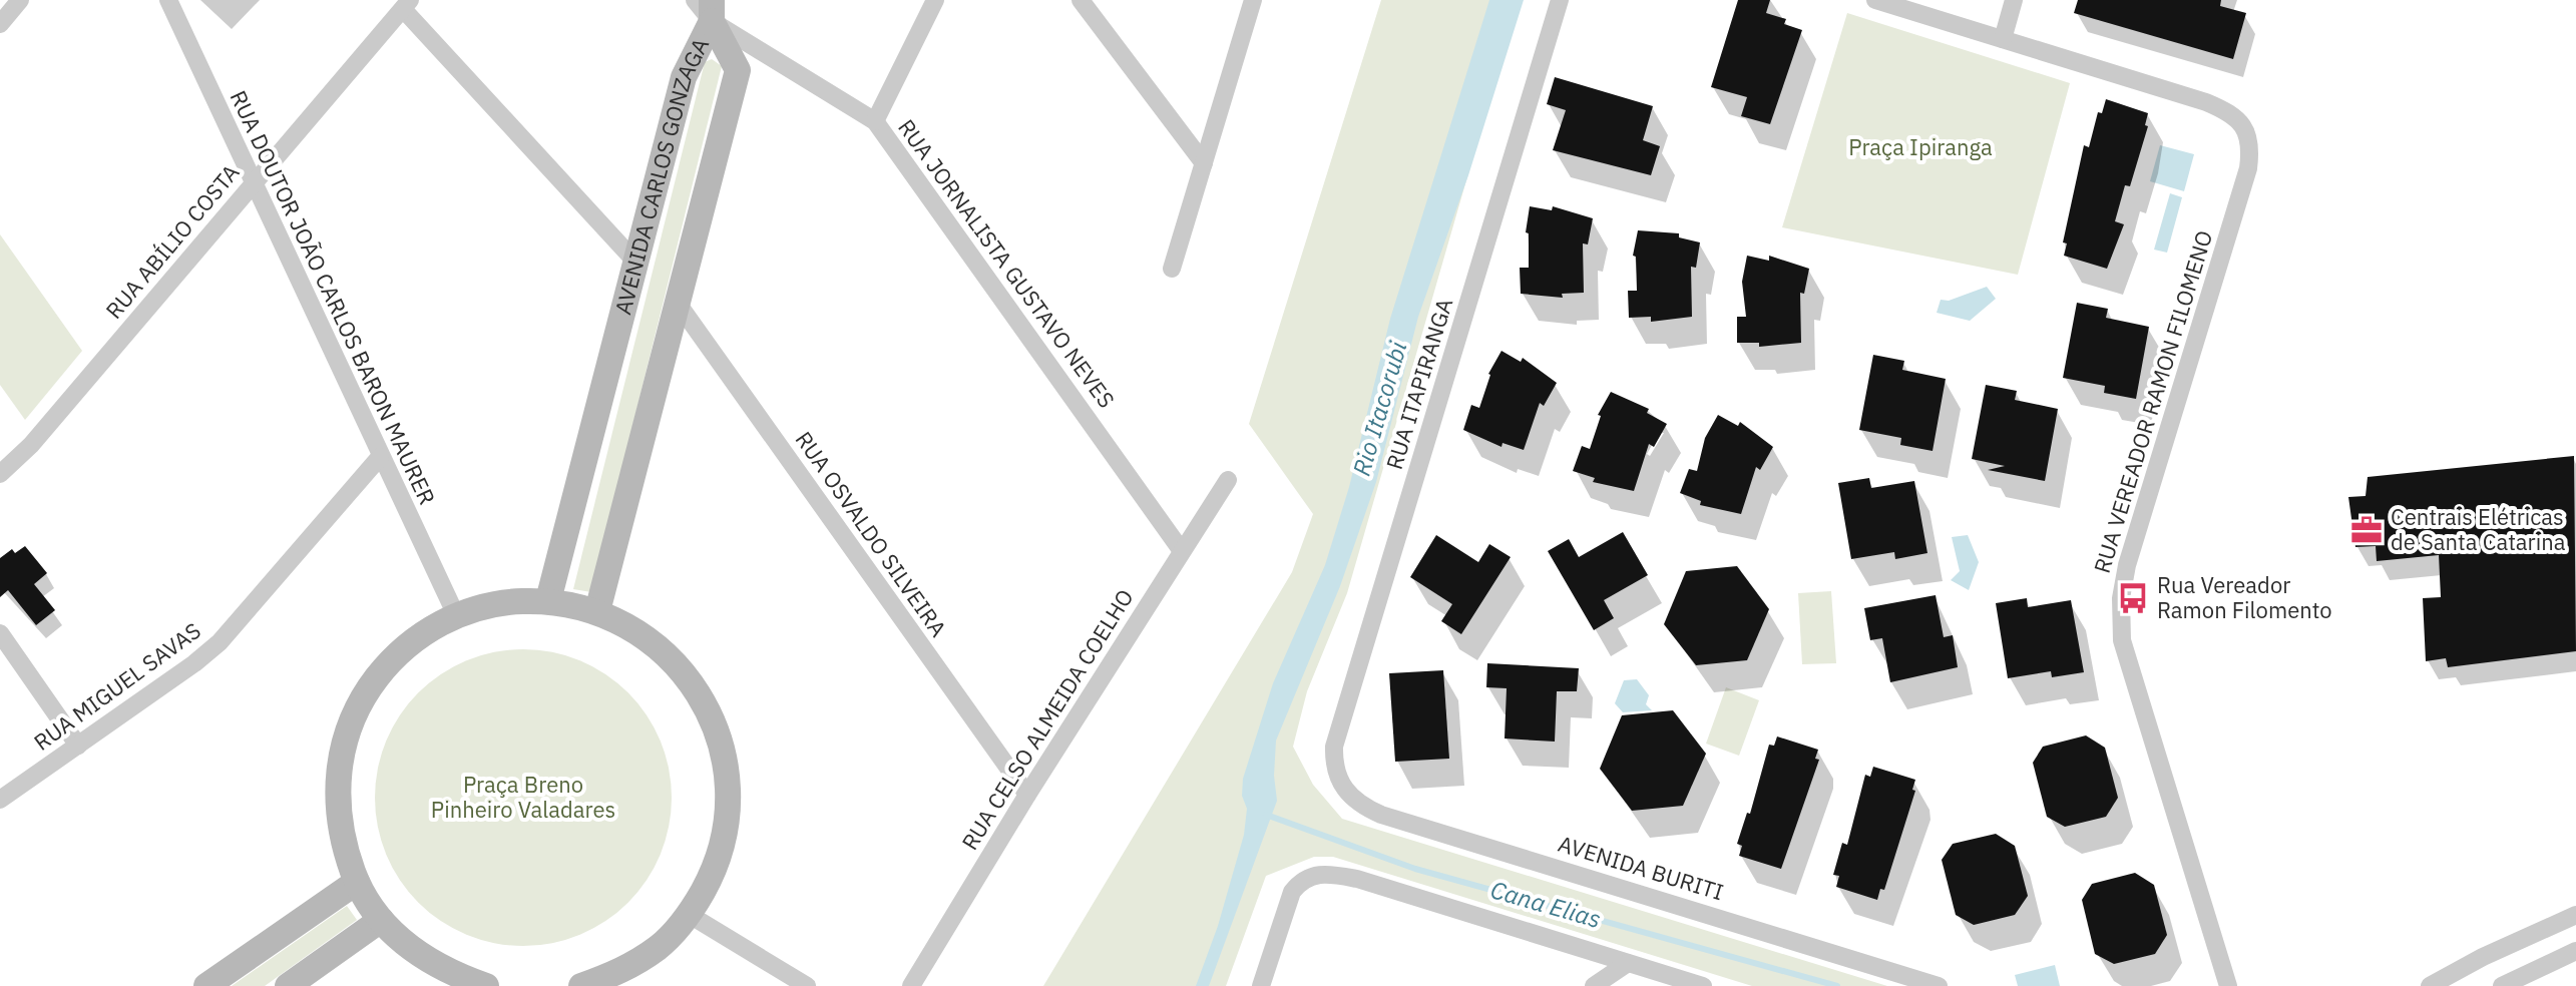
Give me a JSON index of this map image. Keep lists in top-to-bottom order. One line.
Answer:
{"streets":{"street":["AVENIDA CARLOS GONZAGA","RUA ABÍLIO COSTA","RUA JORNALISTA GUSTAVO NEVES","RUA DOUTOR JOÃO CARLOS BARON MAURER","RUA ITAPIRANGA","RUA VEREADOR RAMON FILOMENO","RUA OSVALDO SILVEIRA","RUA MIGUEL SAVAS","RUA CELSO ALMEIDA COELHO","AVENIDA BURITI"]},"crossings":[["AVENIDA CARLOS GONZAGA","RUA JORNALISTA GUSTAVO NEVES"],["AVENIDA CARLOS GONZAGA","RUA OSVALDO SILVEIRA"],["RUA ABÍLIO COSTA","RUA DOUTOR JOÃO CARLOS BARON MAURER"],["RUA JORNALISTA GUSTAVO NEVES","RUA CELSO ALMEIDA COELHO"],["RUA DOUTOR JOÃO CARLOS BARON MAURER","RUA MIGUEL SAVAS"],["RUA ITAPIRANGA","AVENIDA BURITI"],["RUA OSVALDO SILVEIRA","RUA CELSO ALMEIDA COELHO"]],"water":["Rio Itacorubi","Cana Elias"],"parks":["Praça Ipiranga","Praça Breno Pinheiro Valadares"],"places":{"office":["Centrais Elétricas de Santa Catarina"],"bus stop":["Rua Vereador Ramon Filomento"]}}
